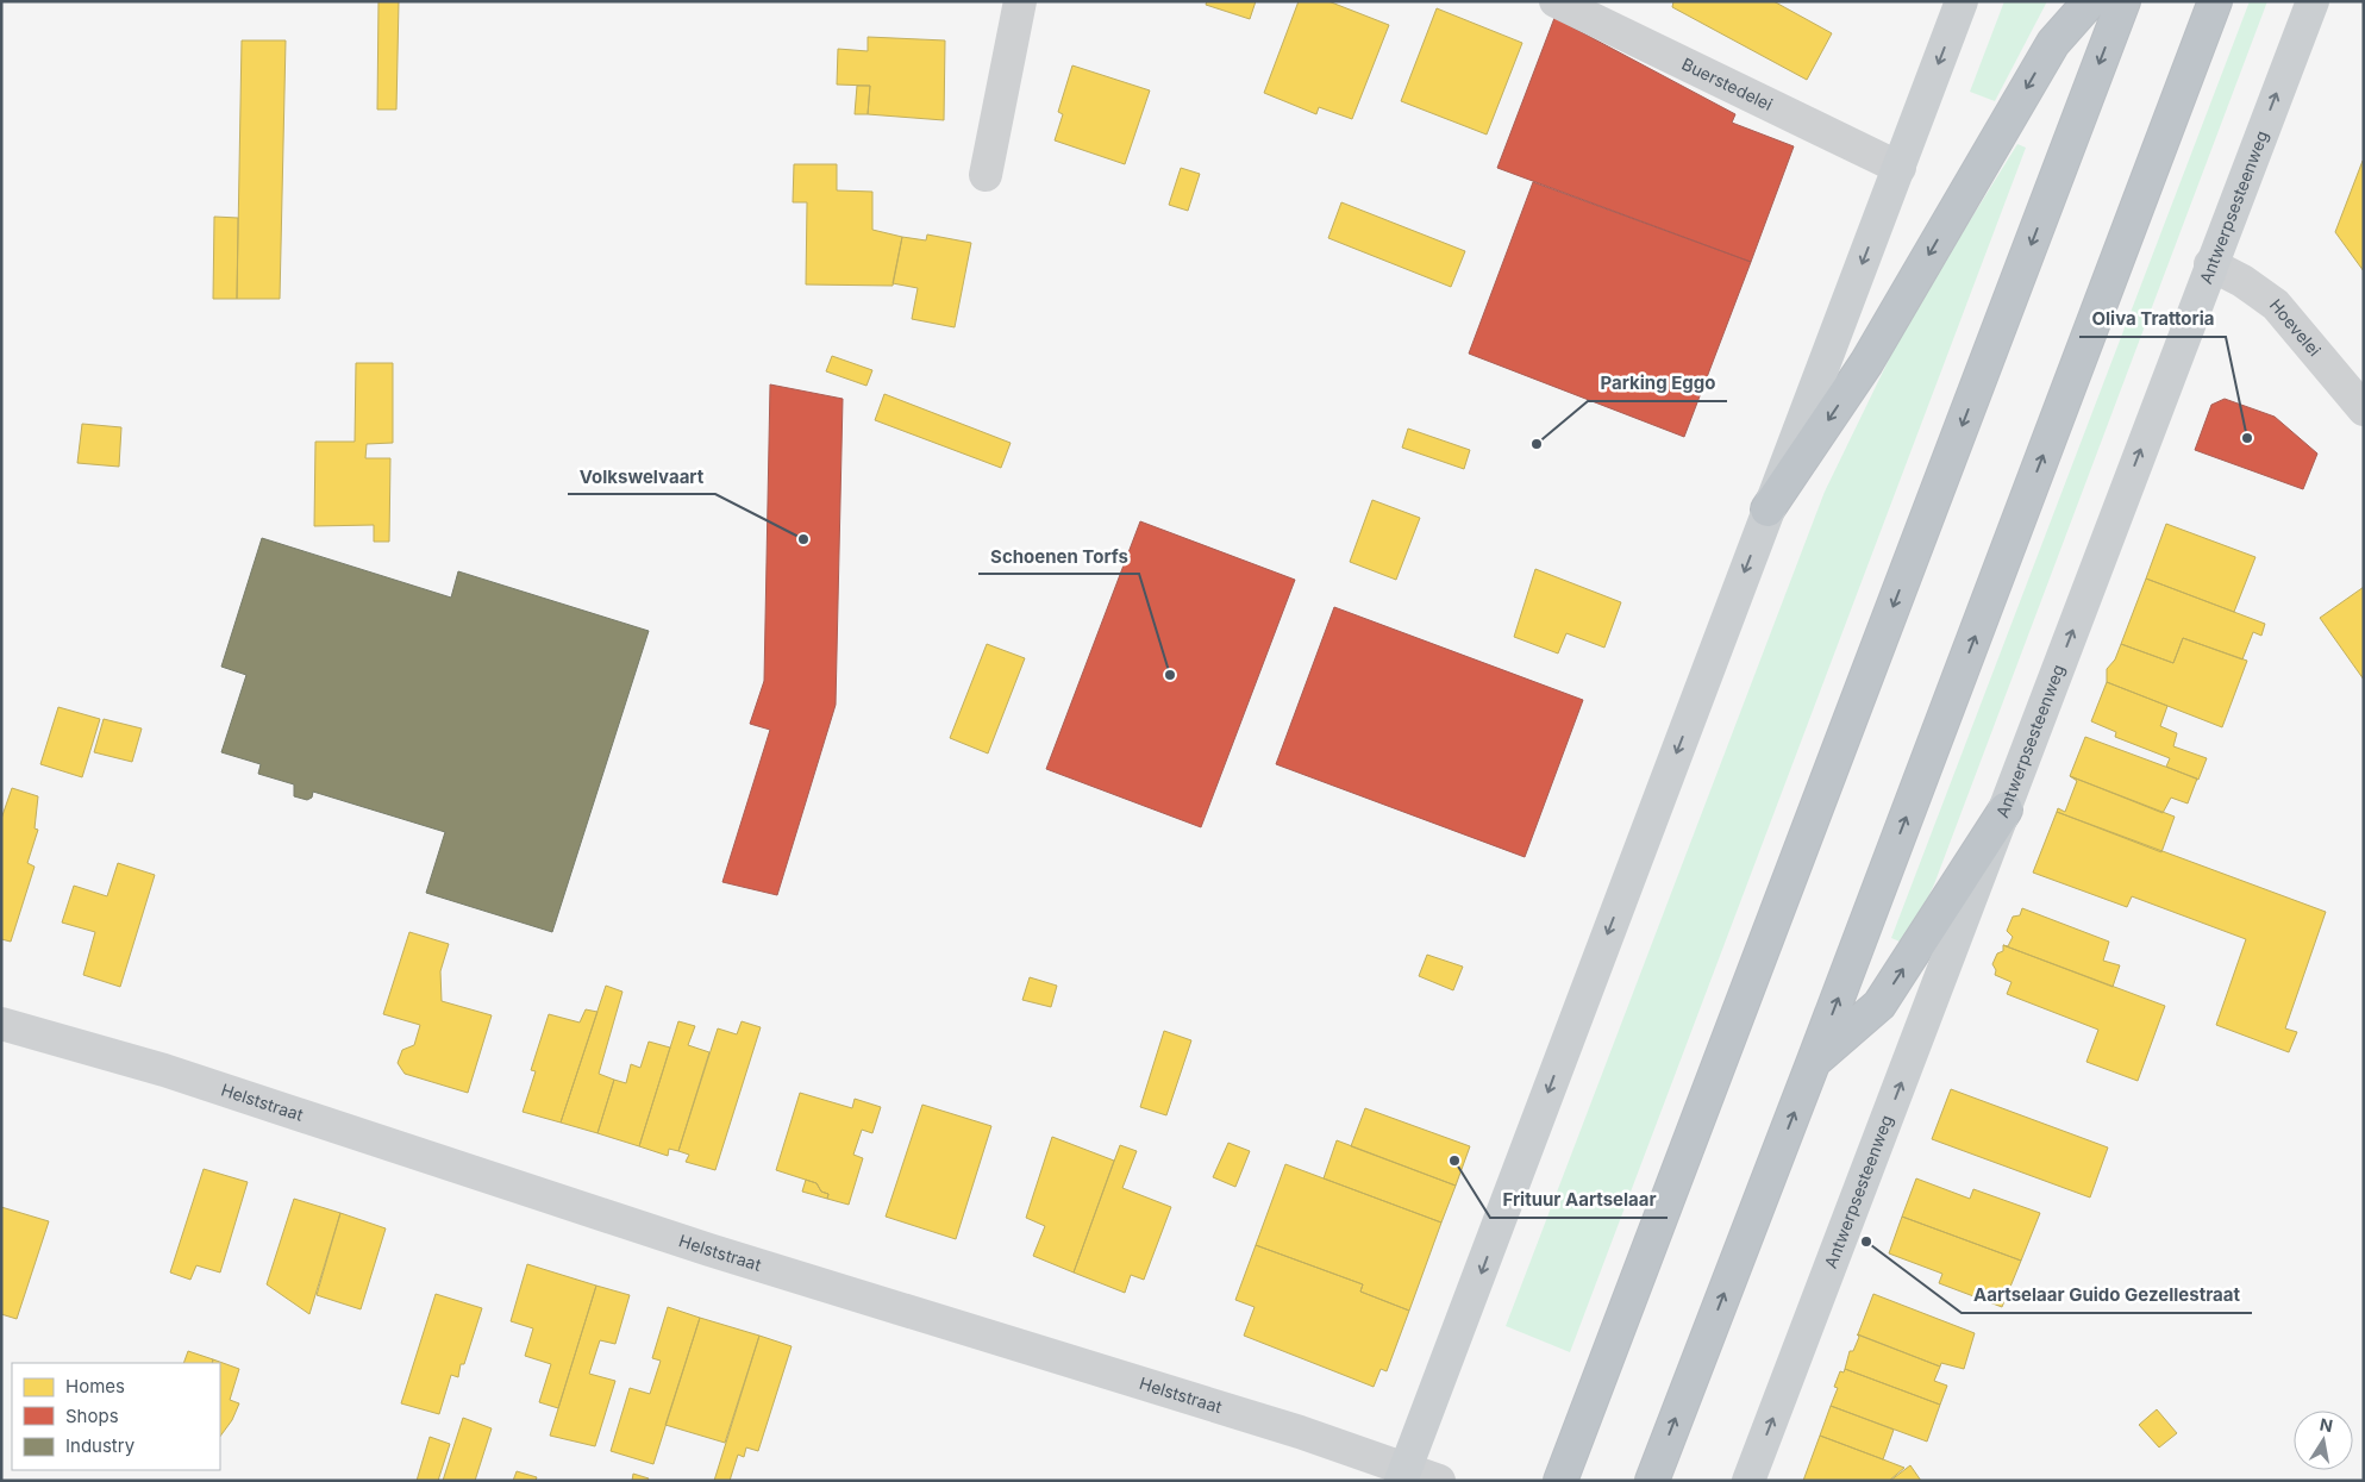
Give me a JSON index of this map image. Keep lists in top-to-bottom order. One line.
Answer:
{"streets":{"main road":["Antwerpsesteenweg"],"street":["Buerstedelei","Hoevelei","Helststraat"]},"crossings":[["Antwerpsesteenweg","Hoevelei"]],"one_way":["Antwerpsesteenweg"],"places":["Oliva Trattoria","Parking Eggo","Volkswelvaart","Schoenen Torfs","Frituur Aartselaar","Aartselaar Guido Gezellestraat"],"legend":["Homes","Shops","Industry"],"north":"top"}
